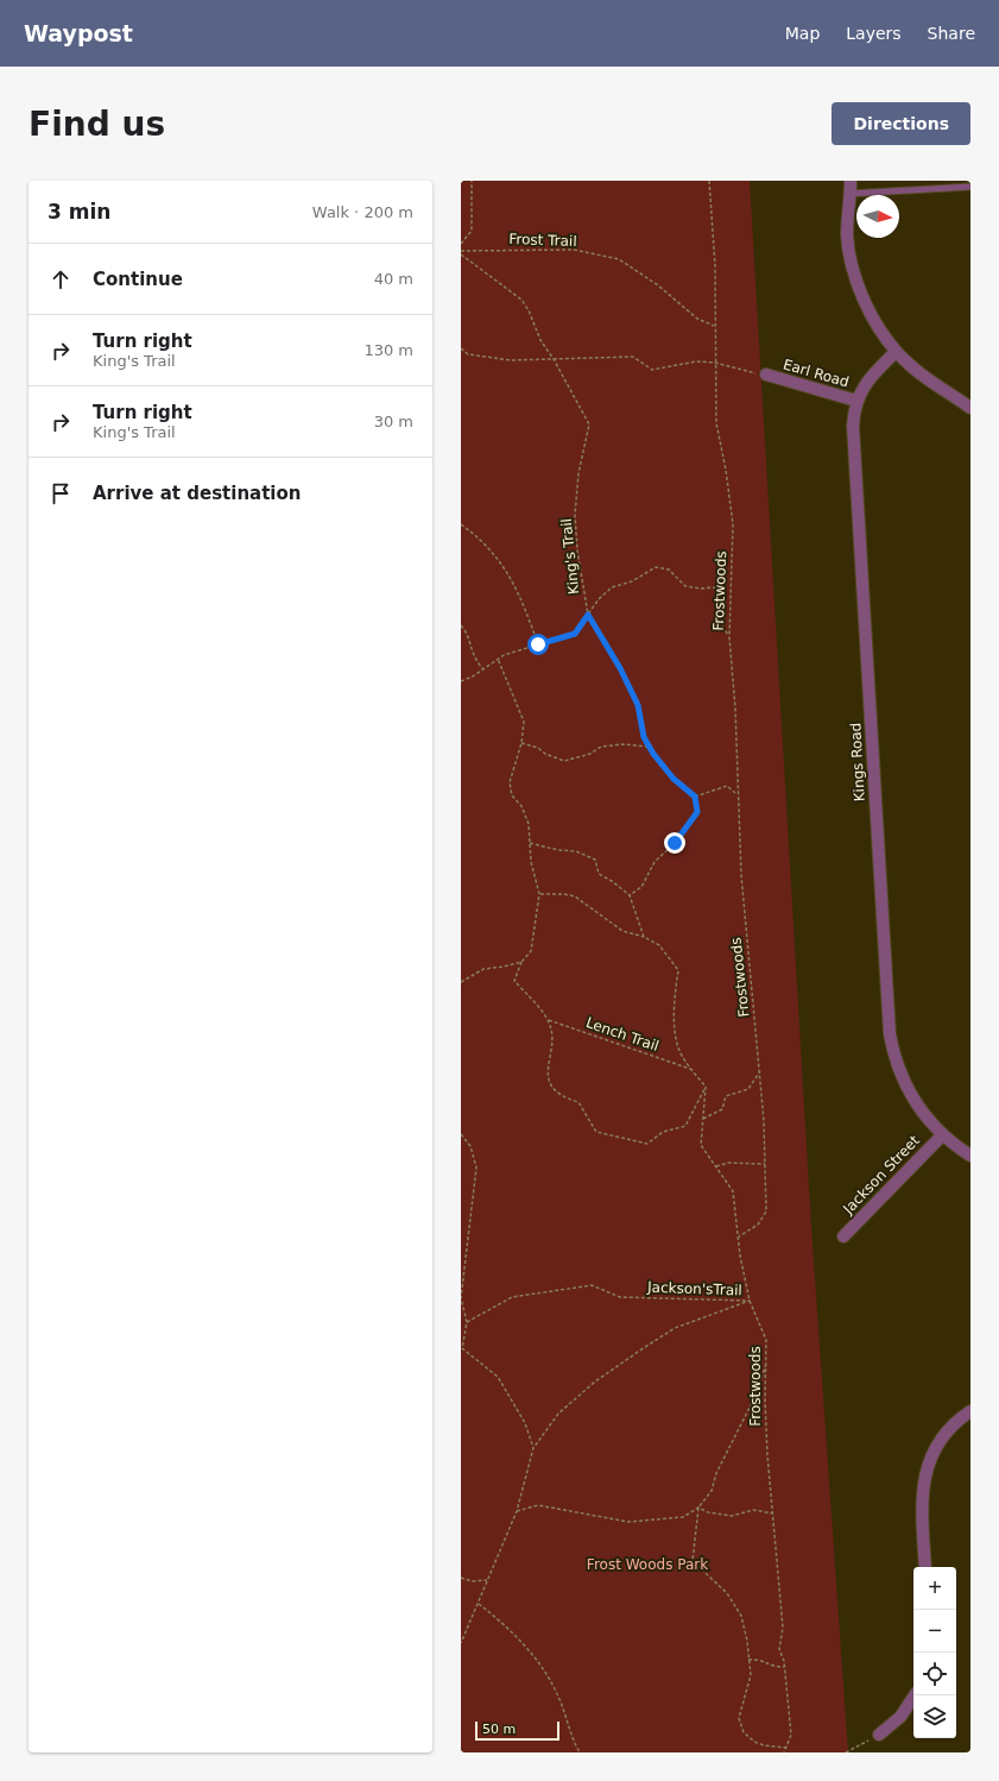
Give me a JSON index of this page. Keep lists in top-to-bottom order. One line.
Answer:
{"streets":{"street":["Earl Road","Kings Road","Jackson Street"],"path":["Frost Trail","King's Trail","Frostwoods","Lench Trail","Jackson'sTrail"]},"crossings":[["Frost Trail","Frostwoods"],["Earl Road","Kings Road"],["Frostwoods","Jackson'sTrail"],["Kings Road","Jackson Street"]],"parks":["Frost Woods Park"],"scale_bar":"50 m","north":"right","page":{"header":"Waypost","nav":["Map","Layers","Share"],"buttons":"Directions","title":"Find us","heading":["3 min","Walk · 200 m"],"list":[["Continue","40 m"],["Turn right","King's Trail","130 m"],["Turn right","King's Trail","30 m"],"Arrive at destination"],"map_buttons":["+","−"],"scale":"50 m"}}
